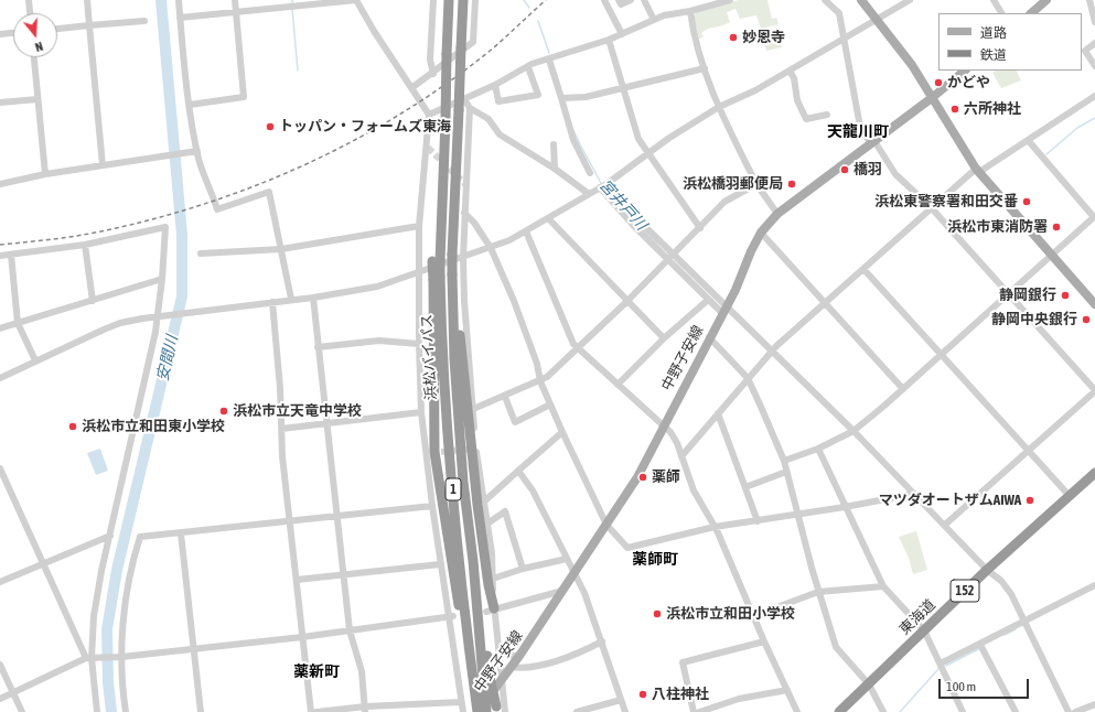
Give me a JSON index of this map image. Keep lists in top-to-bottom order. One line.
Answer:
{"streets":{"highway":["浜松バイパス","1","152","東海道"],"main road":["中野子安線"]},"crossings":[["浜松バイパス","中野子安線"],["浜松バイパス","1"],["中野子安線","1"]],"districts":["天龍川町","薬師町","薬新町"],"water":["宮井戸川","安間川"],"places":["妙恩寺","かどや","六所神社","トッパン・フォームズ東海","橋羽","浜松橋羽郵便局","浜松東警察署和田交番","浜松市東消防署","静岡銀行","静岡中央銀行","浜松市立天竜中学校","浜松市立和田東小学校","薬師","マツダオートザムAIWA","浜松市立和田小学校","八柱神社"],"legend":["道路","鉄道"],"scale_bar":"100 m","north":"bottom"}
